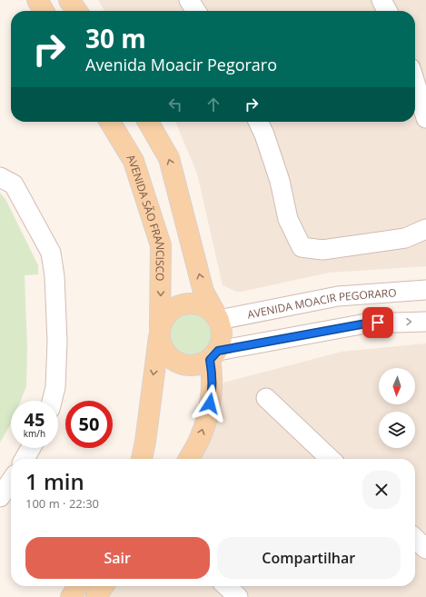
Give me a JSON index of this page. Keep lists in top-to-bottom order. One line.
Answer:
{"streets":{"main road":["AVENIDA SÃO FRANCISCO"],"street":["AVENIDA MOACIR PEGORARO"]},"crossings":[["AVENIDA SÃO FRANCISCO","AVENIDA MOACIR PEGORARO"]],"north":"bottom","page":{"turn":["30 m","Avenida Moacir Pegoraro"],"speed":"45 km/h","limit":"50","heading":["1 min","100 m · 22:30"],"buttons":["Sair","Compartilhar"]}}
